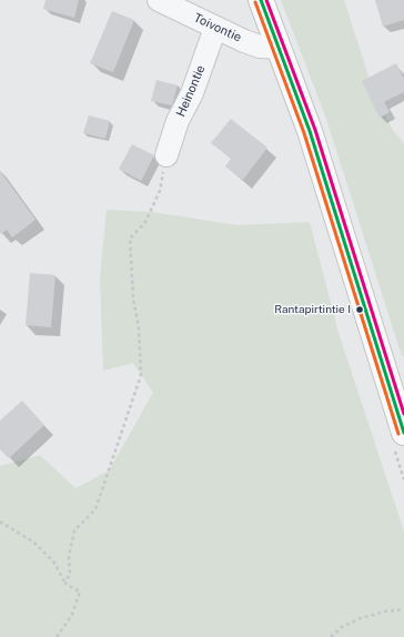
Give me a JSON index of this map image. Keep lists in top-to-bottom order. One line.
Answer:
{"streets":{"street":["Toivontie","Heinontie"]},"crossings":[["Toivontie","Heinontie"]],"places":["Rantapirtintie I"]}
